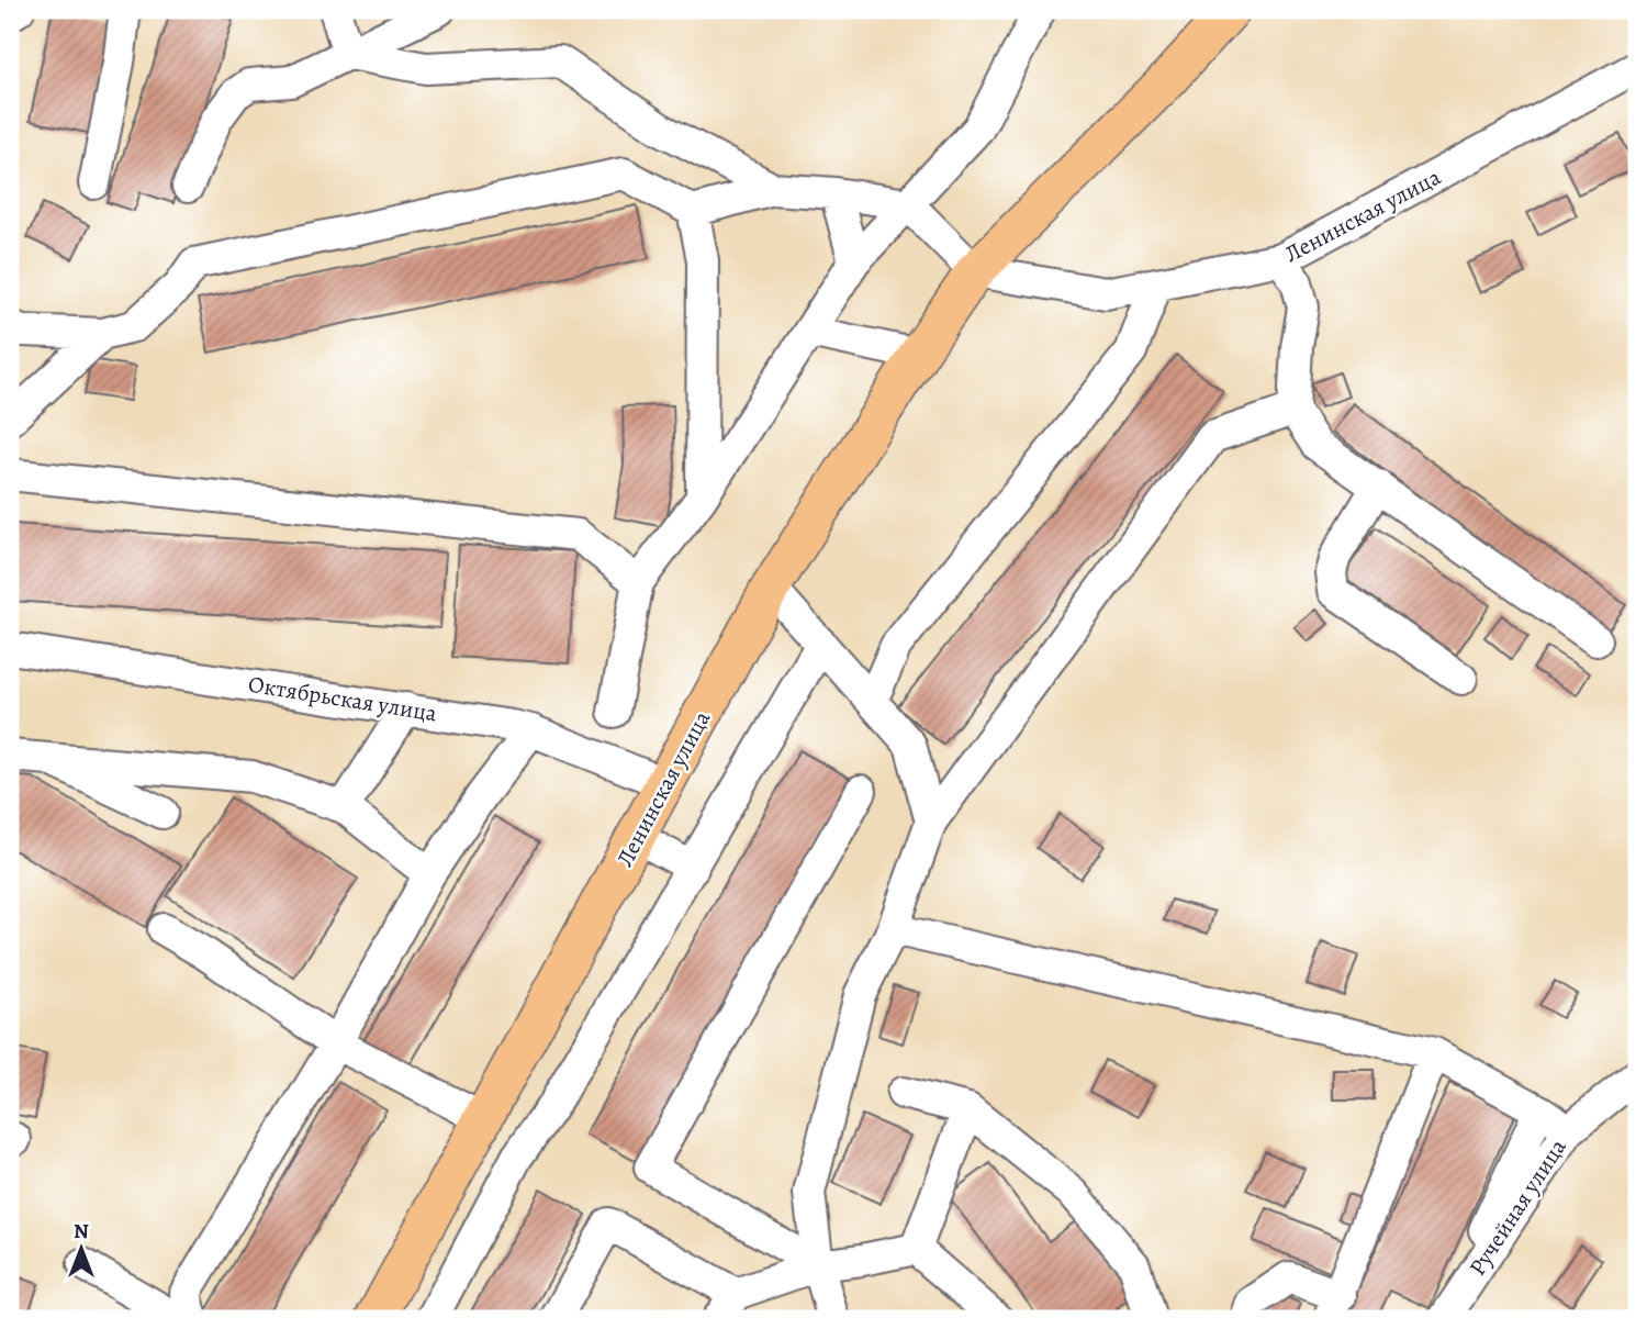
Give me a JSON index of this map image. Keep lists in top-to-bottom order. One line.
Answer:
{"streets":{"main road":["Ленинская улица"],"street":["Октябрьская улица","Ручейная улица"]},"crossings":[["Ленинская улица","Октябрьская улица"]],"north":"top"}
